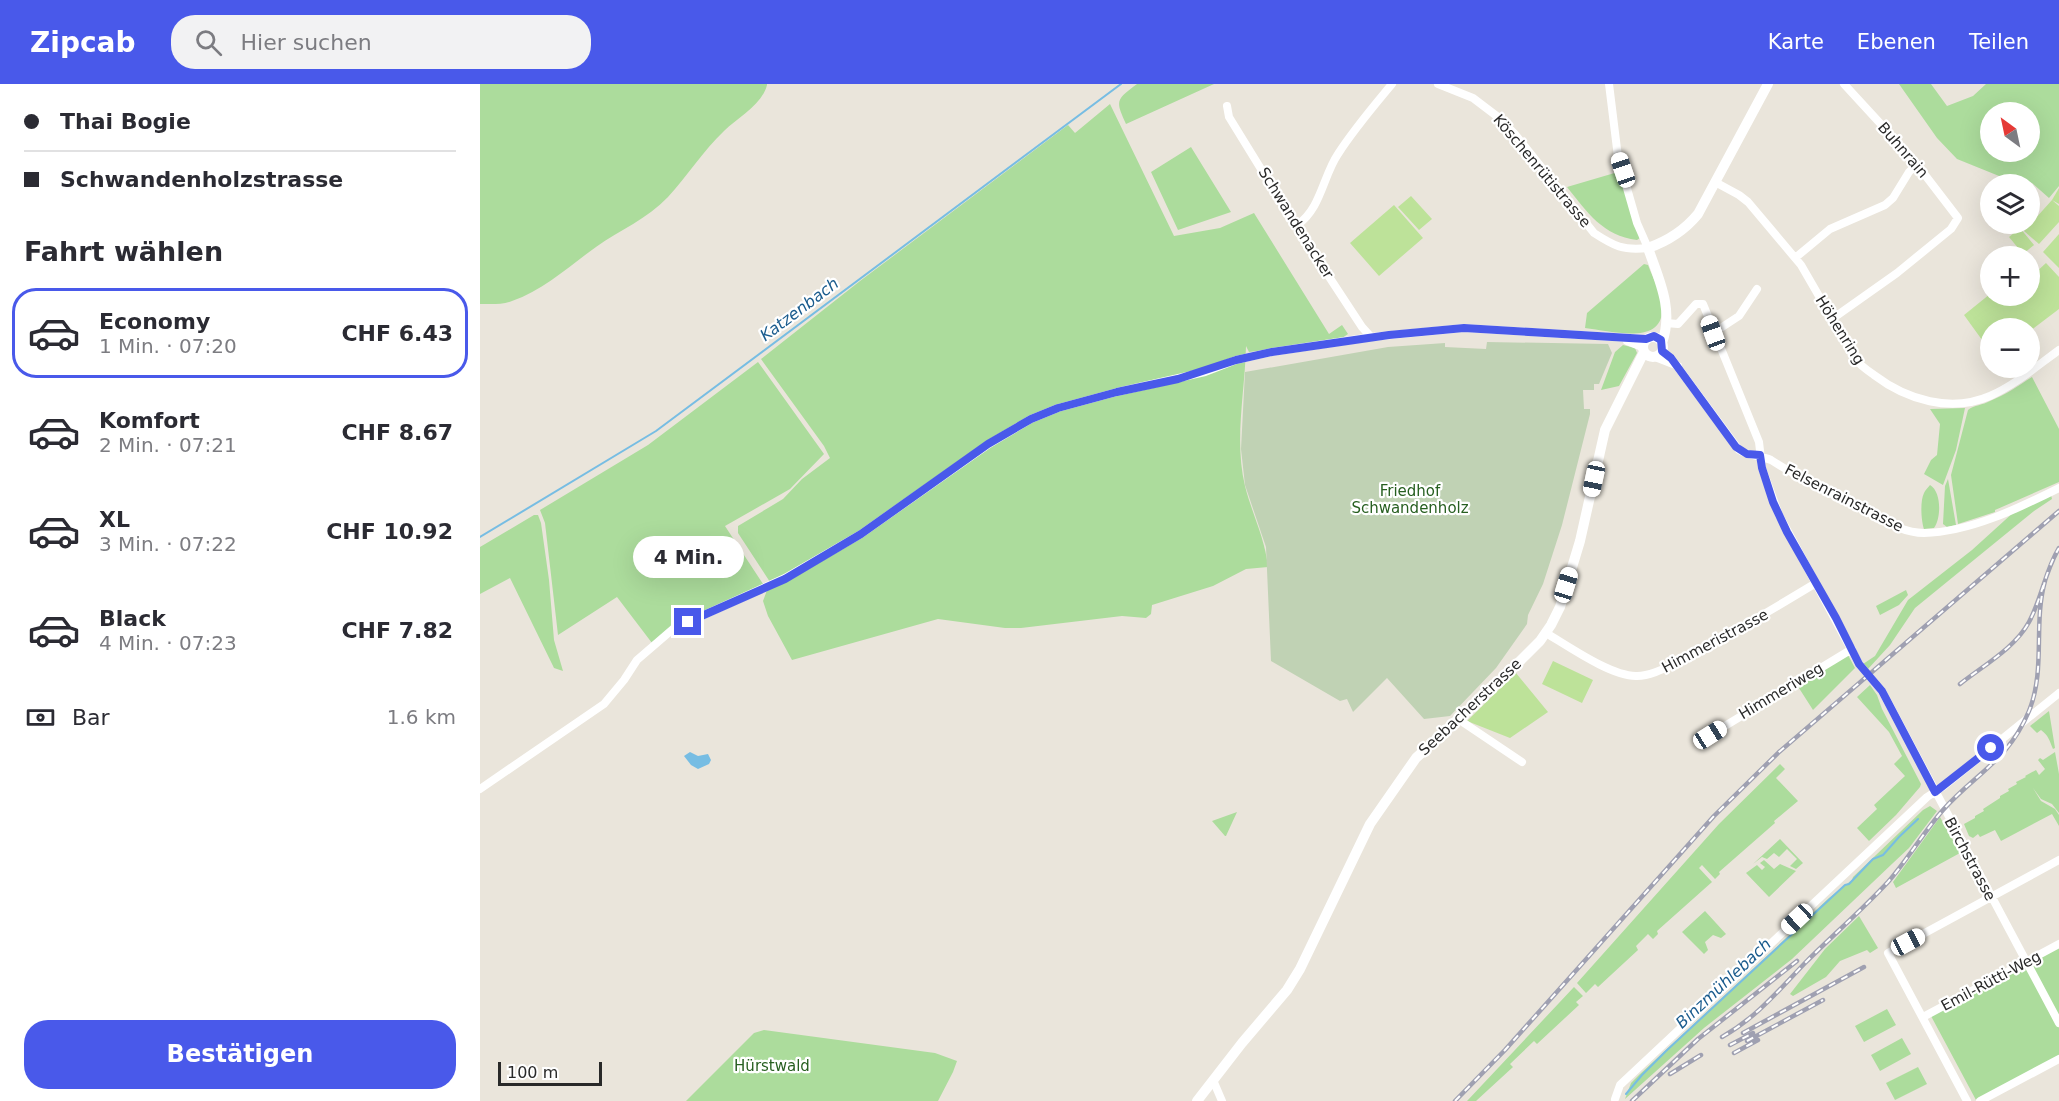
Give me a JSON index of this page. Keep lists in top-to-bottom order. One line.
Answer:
{"streets":{"street":["Buhnrain","Köschenrütistrasse","Schwandenacker","Höhenring","Felsenrainstrasse","Himmeristrasse","Himmeriweg","Seebacherstrasse","Birchstrasse","Emil-Rütti-Weg"]},"crossings":[["Buhnrain","Höhenring"],["Köschenrütistrasse","Seebacherstrasse"],["Felsenrainstrasse","Birchstrasse"],["Himmeristrasse","Seebacherstrasse"],["Himmeristrasse","Birchstrasse"],["Himmeriweg","Birchstrasse"],["Birchstrasse","Emil-Rütti-Weg"]],"water":["Katzenbach","Binzmühlebach"],"parks":["Friedhof Schwandenholz","Hürstwald"],"scale_bar":"100 m","north":"top left","page":{"header":"Zipcab","search":"Hier suchen","nav":["Karte","Ebenen","Teilen"],"banner":["Thai Bogie","Schwandenholzstrasse"],"map_buttons":["+","−"],"heading":"Fahrt wählen","list":[{"name":"Economy","note":"1 Min. · 07:20","value":"CHF 6.43"},{"name":"Komfort","note":"2 Min. · 07:21","value":"CHF 8.67"},{"name":"XL","note":"3 Min. · 07:22","value":"CHF 10.92"},{"name":"Black","note":"4 Min. · 07:23","value":"CHF 7.82"}],"bubble":"4 Min.","pay":["Bar","1.6 km"],"buttons":"Bestätigen","scale":"100 m"}}
